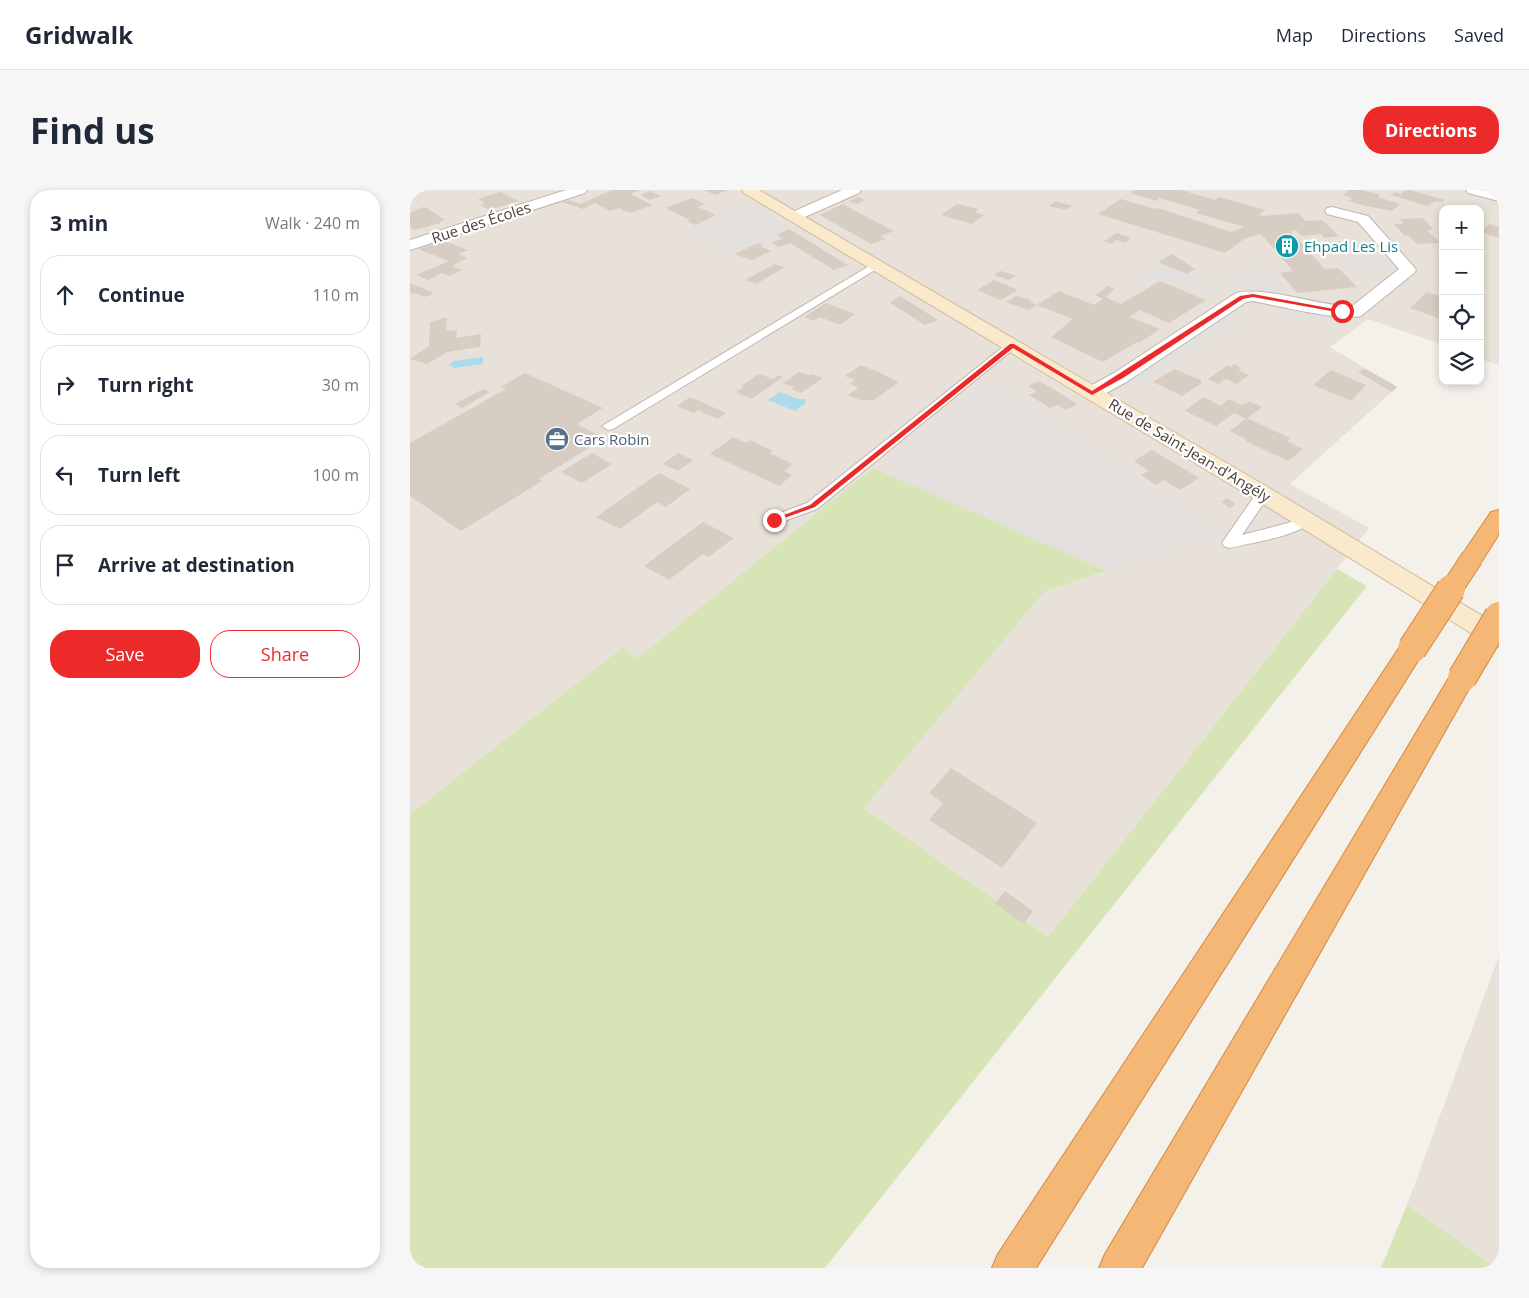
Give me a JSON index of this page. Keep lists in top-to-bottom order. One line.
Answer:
{"streets":{"main road":["Rue de Saint-Jean-d'Angély"],"street":["Rue des Écoles"]},"places":{"building":["Ehpad Les Lis"],"office":["Cars Robin"]},"page":{"header":"Gridwalk","nav":["Map","Directions","Saved"],"buttons":["Directions",["Save","Share"]],"title":"Find us","heading":["3 min","Walk · 240 m"],"map_buttons":["+","−"],"list":[["Continue","110 m"],["Turn right","30 m"],["Turn left","100 m"],"Arrive at destination"]}}
